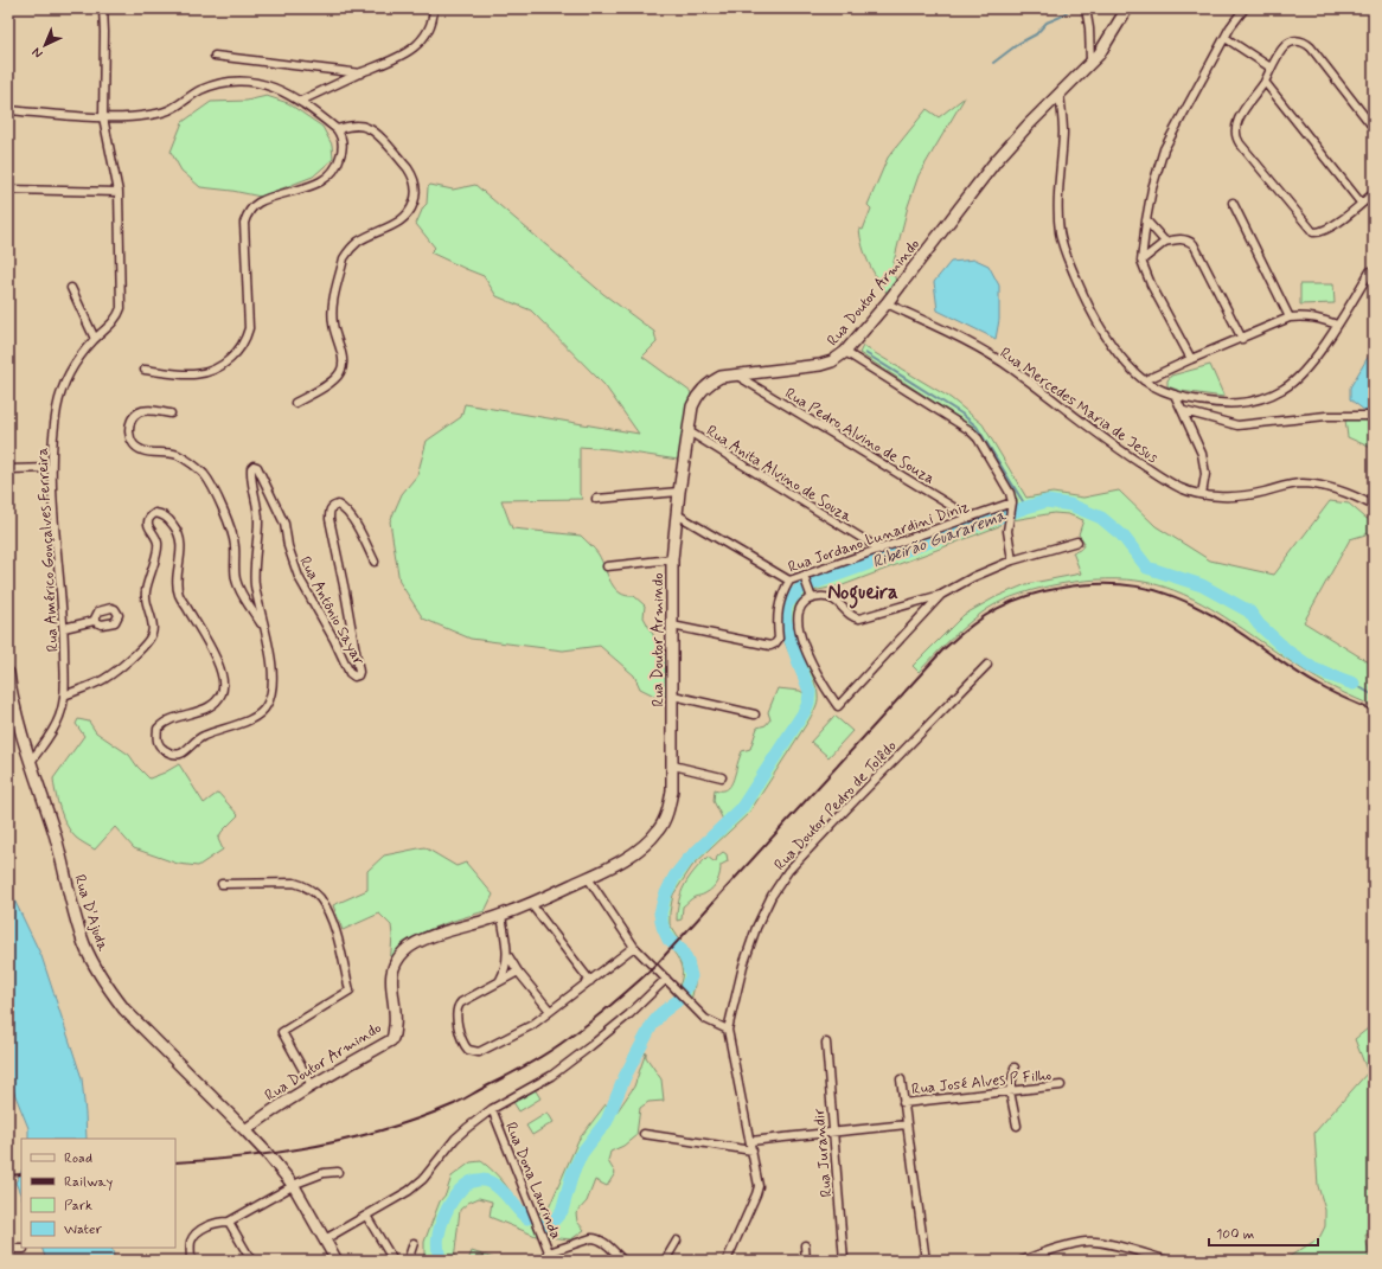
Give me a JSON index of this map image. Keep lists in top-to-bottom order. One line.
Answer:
{"streets":{"street":["Rua Doutor Armindo","Rua Mercedes Maria de Jesus","Rua Pedro Alvino de Souza","Rua Anita Alvino de Souza","Rua Jordano Lunardini Diniz","Rua Américo Gonçalves Ferreira","Rua Antônio Sayar","Rua Doutor Pedro de Tolêdo","Rua D'Ajuda","Rua José Alves P Filho","Rua Jurandir","Rua Dona Laurinda"]},"crossings":[["Rua Doutor Armindo","Rua Mercedes Maria de Jesus"],["Rua Doutor Armindo","Rua Pedro Alvino de Souza"],["Rua Doutor Armindo","Rua Anita Alvino de Souza"],["Rua Doutor Armindo","Rua Jordano Lunardini Diniz"],["Rua Doutor Armindo","Rua D'Ajuda"],["Rua Pedro Alvino de Souza","Rua Jordano Lunardini Diniz"],["Rua Anita Alvino de Souza","Rua Jordano Lunardini Diniz"],["Rua Américo Gonçalves Ferreira","Rua D'Ajuda"]],"districts":["Nogueira"],"water":["Ribeirão Guararema"],"legend":["Road","Railway","Park","Water"],"scale_bar":"100 m","north":"bottom left"}
